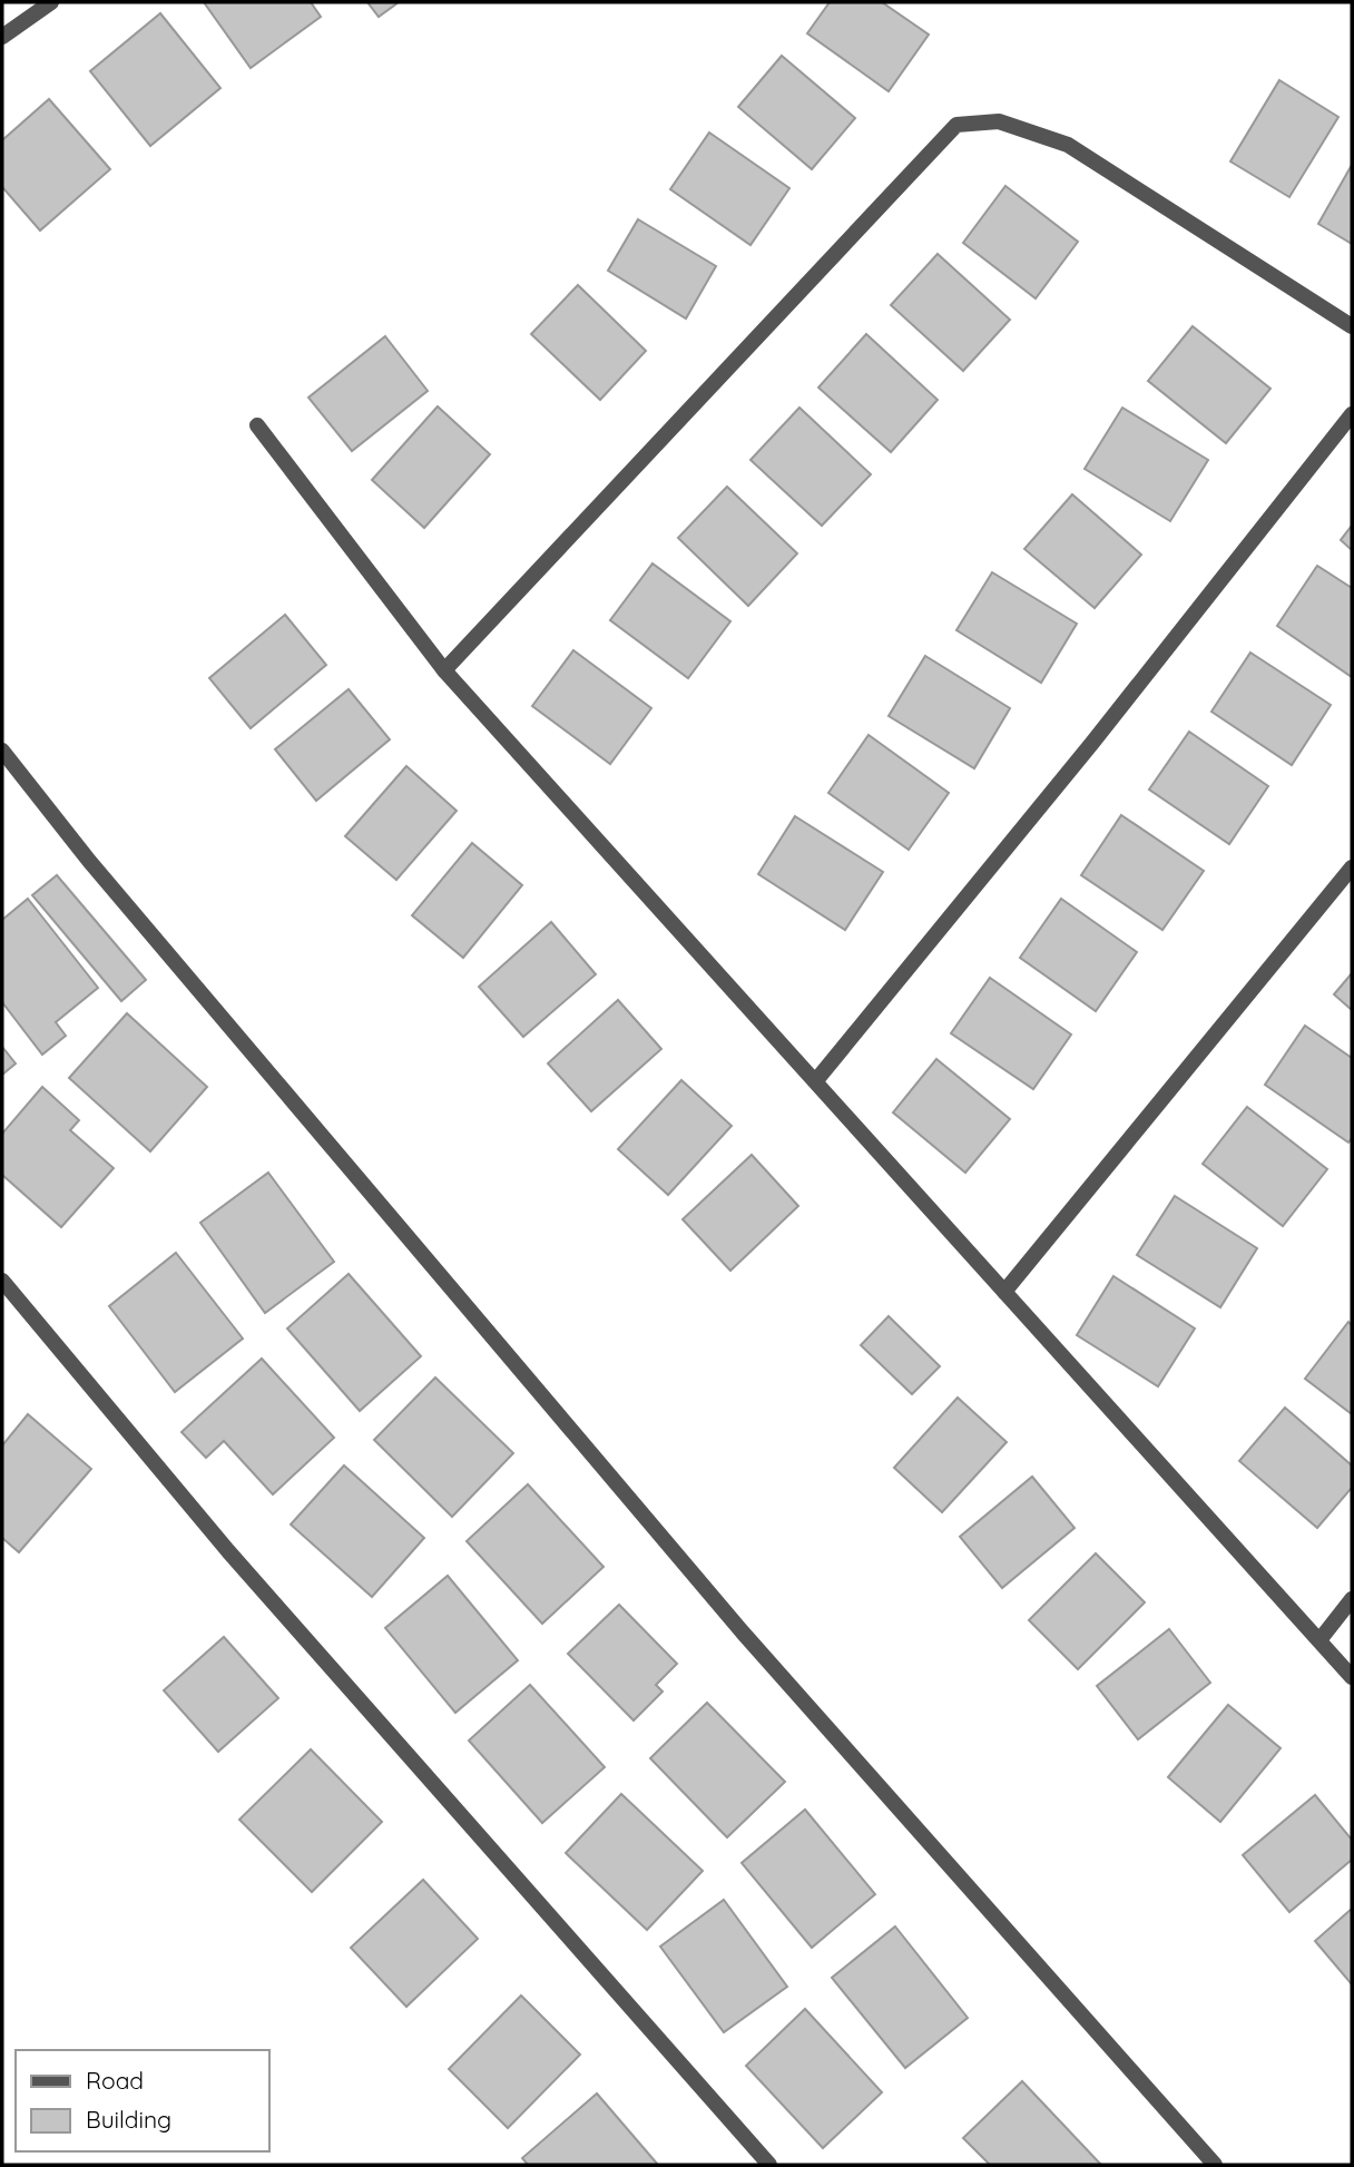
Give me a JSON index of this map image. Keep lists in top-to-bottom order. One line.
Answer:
{"legend":["Road","Building"]}
